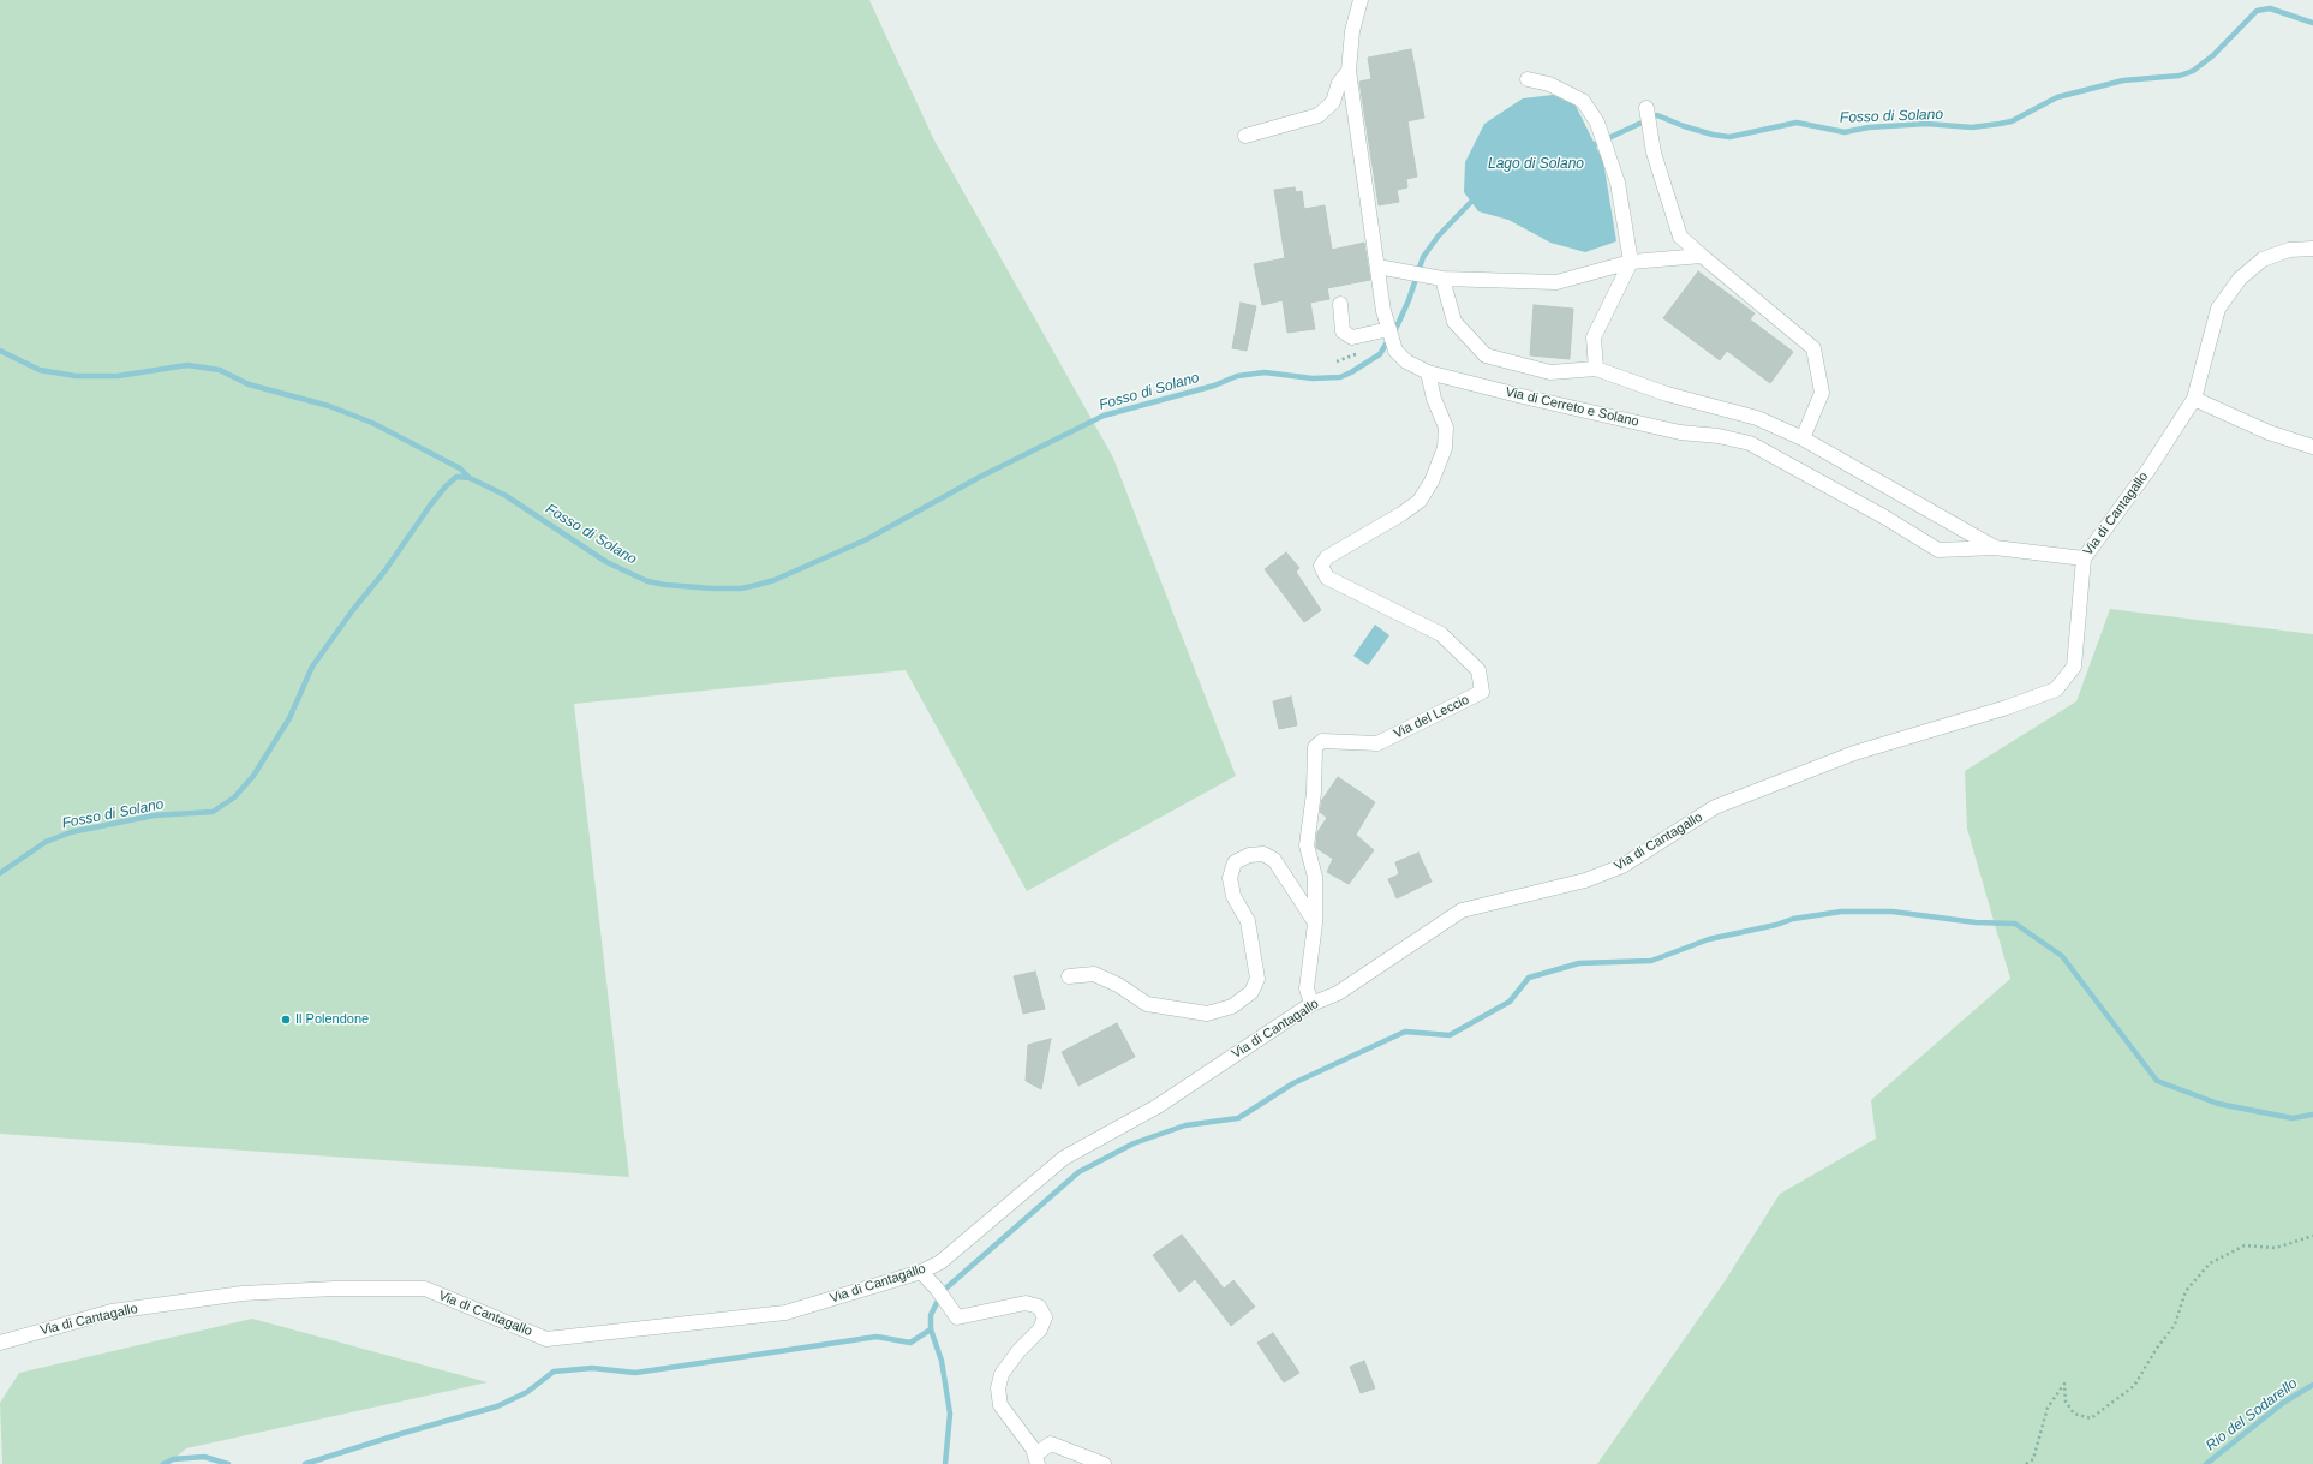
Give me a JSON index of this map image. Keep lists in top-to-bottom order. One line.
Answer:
{"streets":{"street":["Via di Cerreto e Solano","Via di Cantagallo","Via del Leccio"]},"crossings":[["Via di Cerreto e Solano","Via di Cantagallo"],["Via di Cerreto e Solano","Via del Leccio"],["Via di Cantagallo","Via del Leccio"]],"water":["Fosso di Solano","Lago di Solano","Rio del Sodarello"],"places":["Il Polendone"]}
